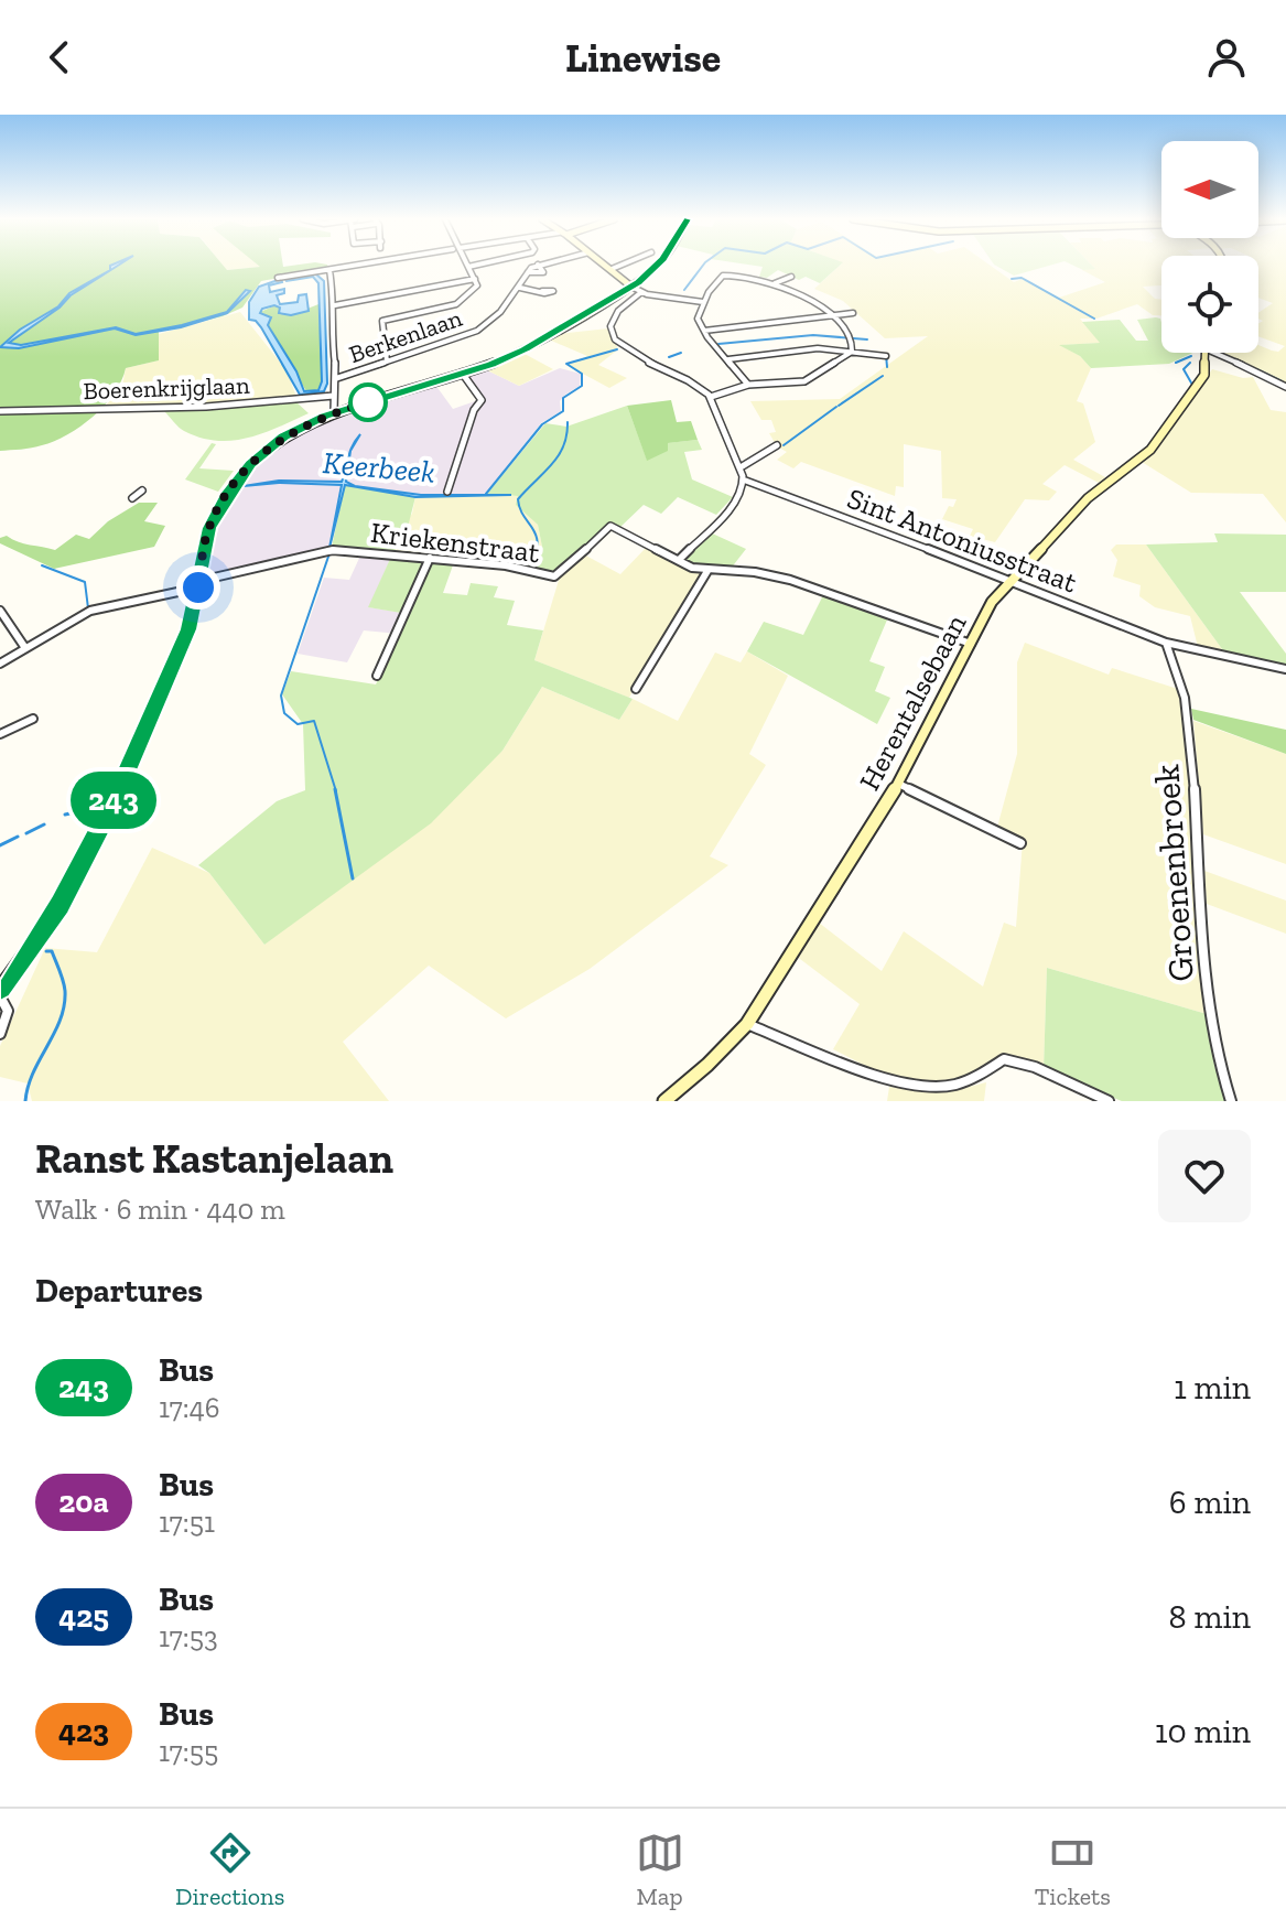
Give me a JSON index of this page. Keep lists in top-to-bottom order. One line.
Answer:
{"streets":{"street":["Berkenlaan","Boerenkrijglaan","Sint Antoniusstraat","Kriekenstraat","Herentalsebaan","Groenenbroek"]},"crossings":[["Sint Antoniusstraat","Herentalsebaan"],["Sint Antoniusstraat","Groenenbroek"]],"water":["Keerbeek"],"lines":["bus line 243"],"north":"left","page":{"header":"Linewise","on_map":"243","heading":[["Ranst Kastanjelaan","Walk · 6 min · 440 m"],"Departures"],"list":[{"mark":"243","name":"Bus","note":"17:46","value":"1 min"},{"mark":"20a","name":"Bus","note":"17:51","value":"6 min"},{"mark":"425","name":"Bus","note":"17:53","value":"8 min"},{"mark":"423","name":"Bus","note":"17:55","value":"10 min"}],"tabs":["Directions","Map","Tickets"]}}
